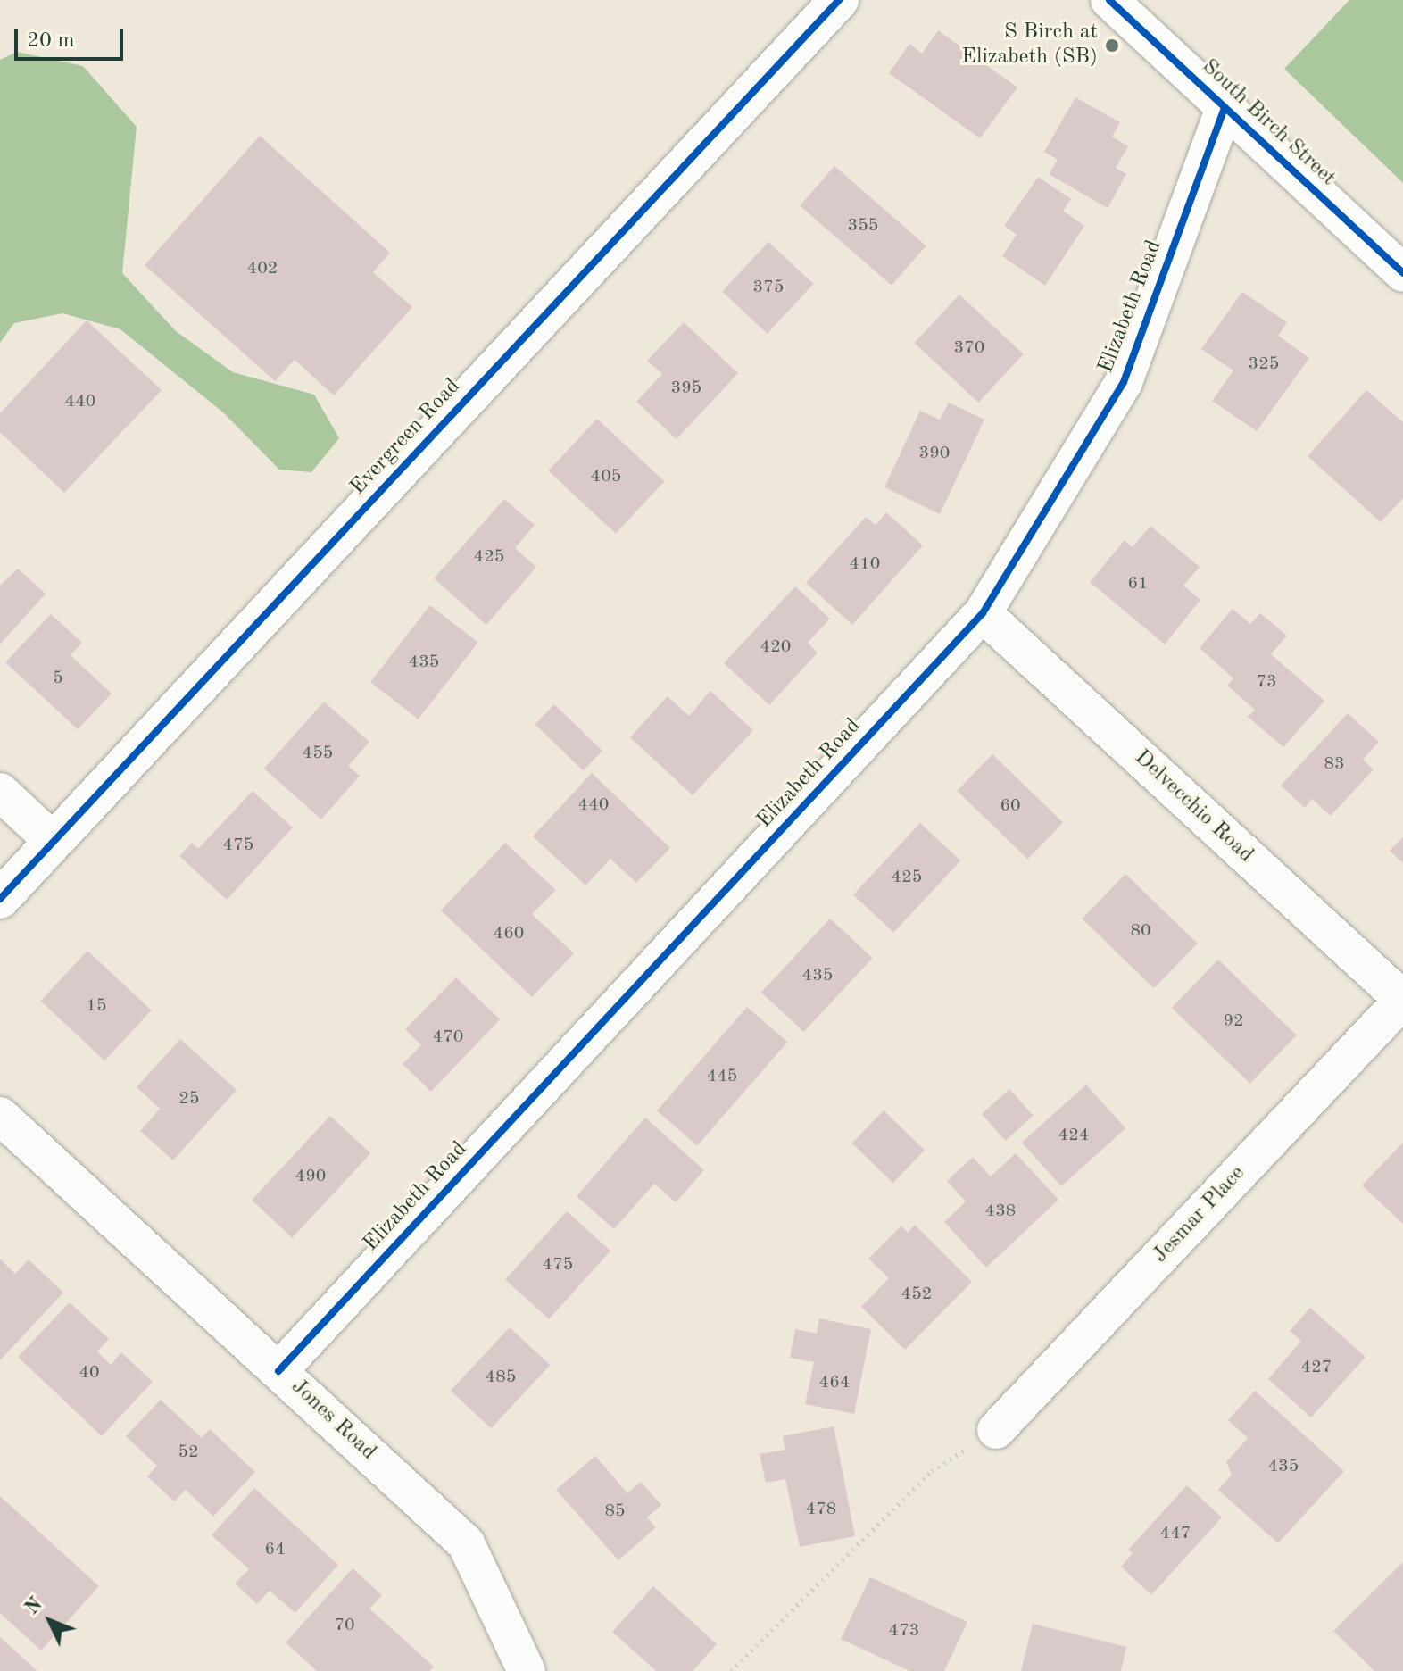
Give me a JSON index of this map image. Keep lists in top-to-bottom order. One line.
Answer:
{"streets":{"street":["South Birch Street","Elizabeth Road","Evergreen Road","Delvecchio Road","Jesmar Place","Jones Road"]},"crossings":[["South Birch Street","Elizabeth Road"],["Elizabeth Road","Delvecchio Road"],["Elizabeth Road","Jones Road"],["Delvecchio Road","Jesmar Place"]],"places":["S Birch at Elizabeth (SB)"],"house_numbers":["355","402","375","370","325","395","440","390","405","425","410","61","420","435","5","73","455","83","440","60","475","425","80","460","435","15","92","470","445","25","424","490","438","475","452","427","40","485","464","52","435","478","85","447","64","70","473"],"scale_bar":"20 m","north":"top left"}
